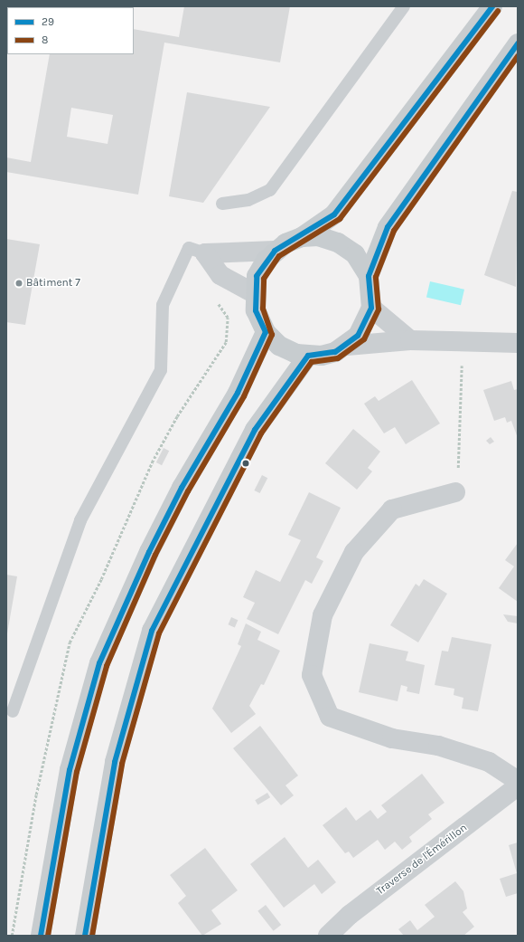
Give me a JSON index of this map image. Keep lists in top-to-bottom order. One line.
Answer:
{"streets":{"street":["Traverse de l'Émérillon"]},"places":["Bâtiment 7"],"lines":["transit line 29","transit line 8"],"legend":["29","8"]}
